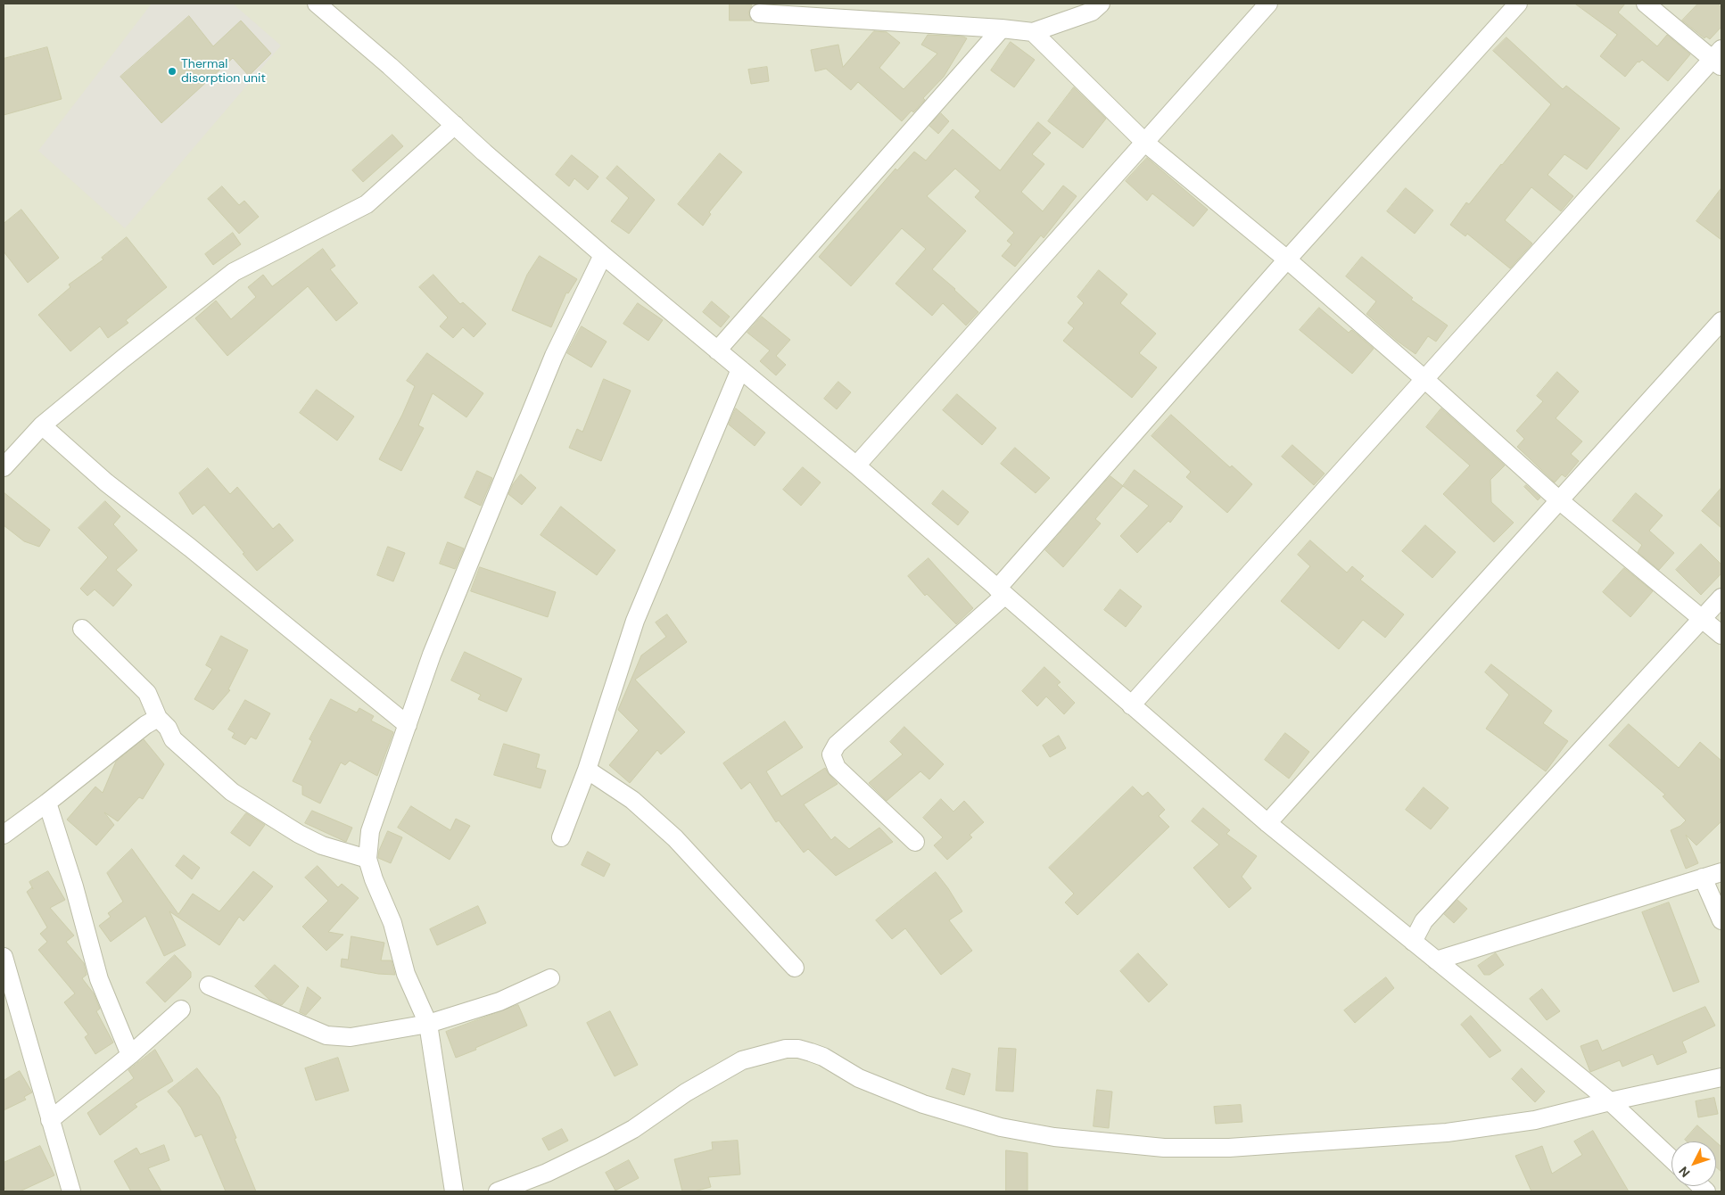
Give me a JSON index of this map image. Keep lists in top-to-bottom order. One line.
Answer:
{"places":["Thermal disorption unit"],"north":"bottom left"}
